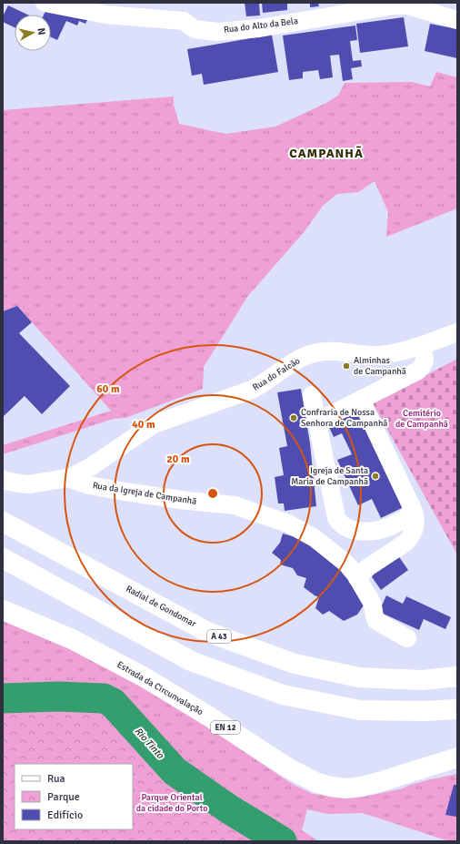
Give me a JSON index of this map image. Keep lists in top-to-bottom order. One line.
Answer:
{"streets":{"main road":["Radial de Gondomar","A 43","Estrada da Circunvalação","EN 12"],"street":["Rua do Alto da Bela","Rua do Falcão","Rua da Igreja de Campanhã"]},"crossings":[["Rua do Falcão","Rua da Igreja de Campanhã"]],"districts":["CAMPANHÃ"],"water":["Rio Tinto"],"parks":["Cemitério de Campanhã","Parque Oriental da cidade do Porto"],"places":["Alminhas de Campanhã","Confraria de Nossa Senhora de Campanhã","Igreja de Santa Maria de Campanhã"],"legend":["Rua","Parque","Edifício"],"north":"right","rings":["60 m","40 m","20 m"]}
